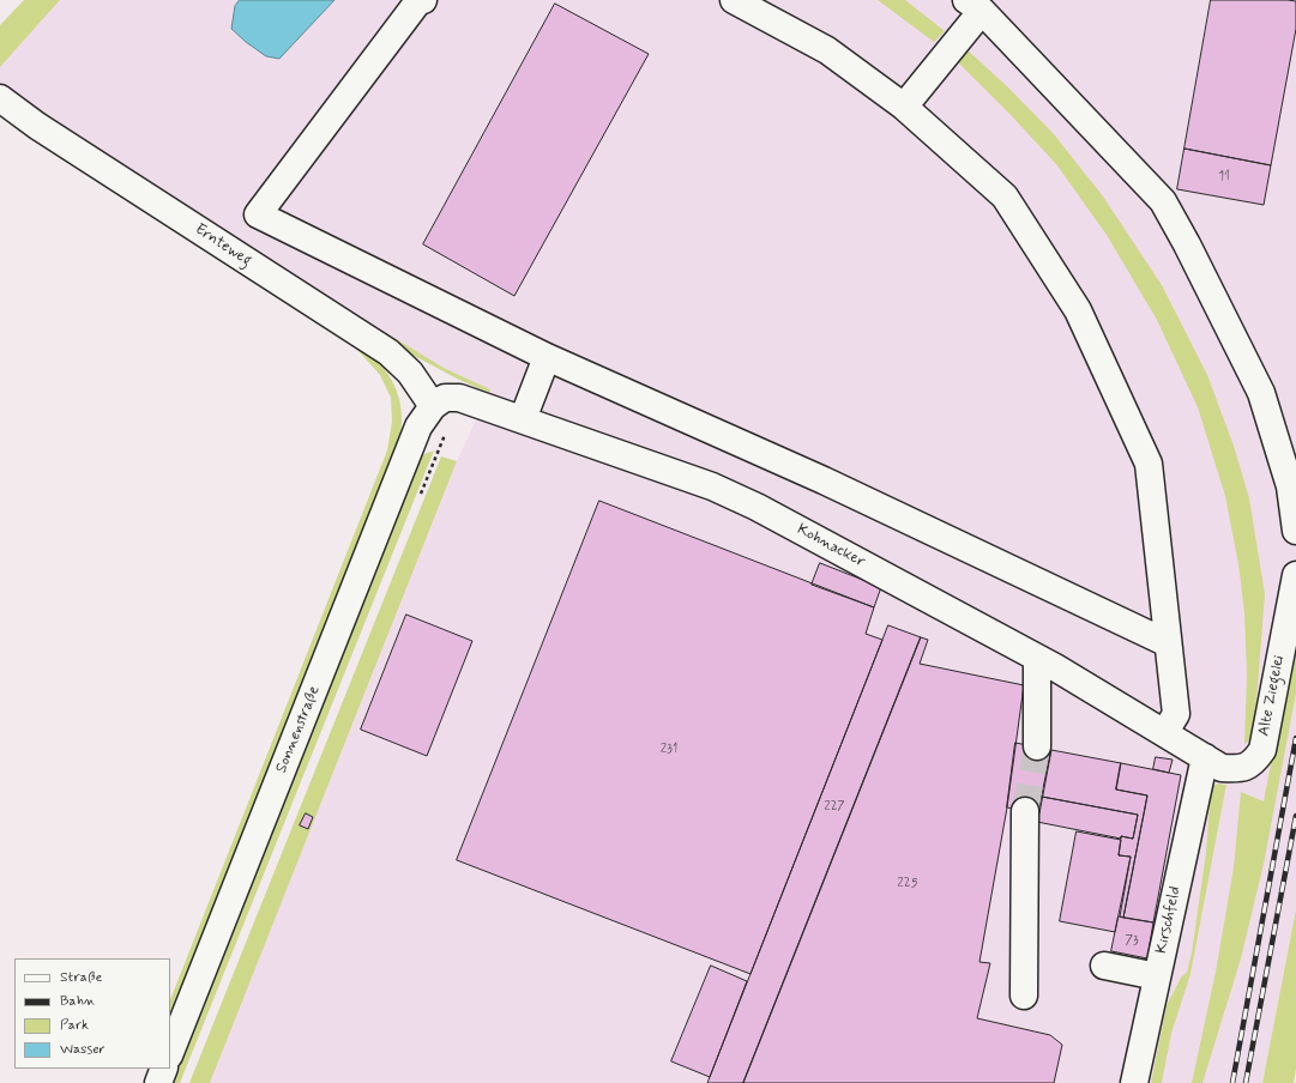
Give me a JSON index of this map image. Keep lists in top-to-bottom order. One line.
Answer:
{"streets":{"street":["Ernteweg","Kohnacker","Alte Ziegelei","Sonnenstraße","Kirschfeld"]},"crossings":[["Ernteweg","Kohnacker"],["Ernteweg","Sonnenstraße"],["Kohnacker","Alte Ziegelei"],["Kohnacker","Sonnenstraße"],["Kohnacker","Kirschfeld"],["Alte Ziegelei","Kirschfeld"]],"house_numbers":["11","231","227","225","73"],"legend":["Straße","Bahn","Park","Wasser"]}
